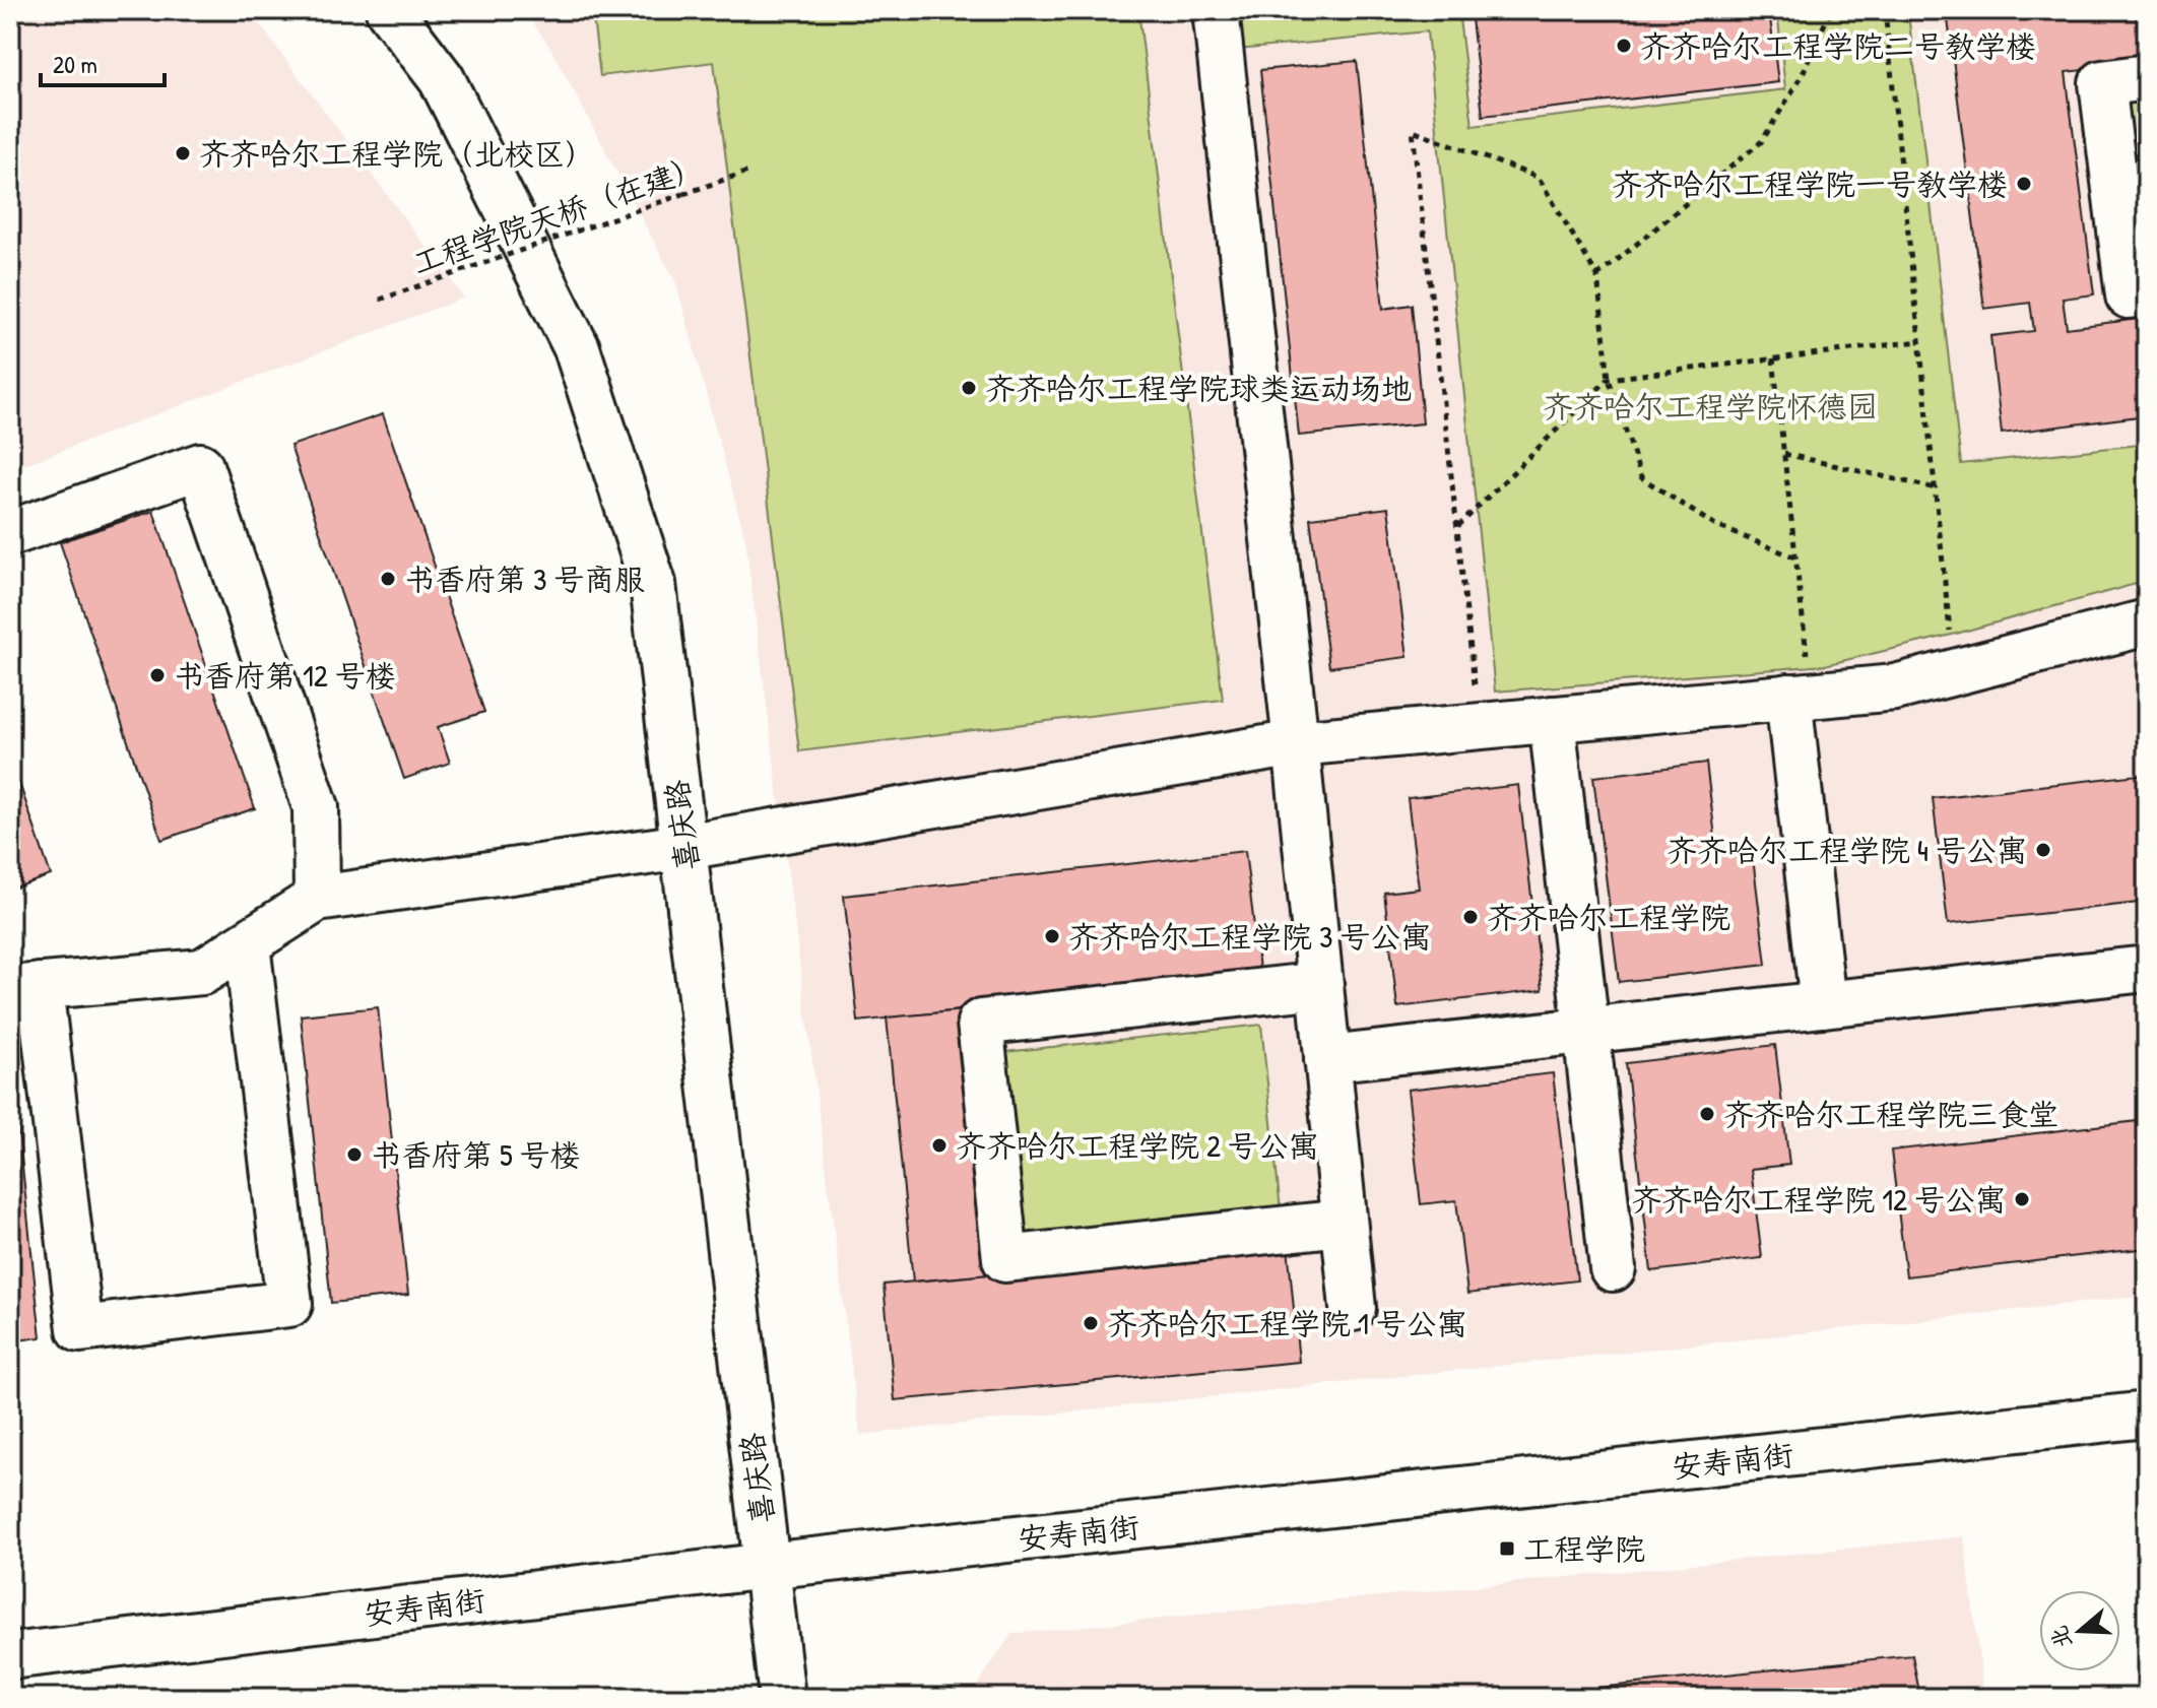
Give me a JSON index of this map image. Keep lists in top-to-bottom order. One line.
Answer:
{"streets":{"street":["喜庆路","安寿南街"],"path":["工程学院天桥（在建）"]},"crossings":[["喜庆路","安寿南街"]],"parks":["齐齐哈尔工程学院怀德园"],"places":{"other":["齐齐哈尔工程学院二号教学楼","齐齐哈尔工程学院（北校区）","齐齐哈尔工程学院一号教学楼","齐齐哈尔工程学院球类运动场地","书香府第 3 号商服","书香府第 12 号楼","齐齐哈尔工程学院 4 号公寓","齐齐哈尔工程学院","齐齐哈尔工程学院 3 号公寓","齐齐哈尔工程学院三食堂","齐齐哈尔工程学院 2 号公寓","书香府第 5 号楼","齐齐哈尔工程学院 12 号公寓","齐齐哈尔工程学院 1 号公寓"],"transit":["工程学院"]},"scale_bar":"20 m","north":"left"}
